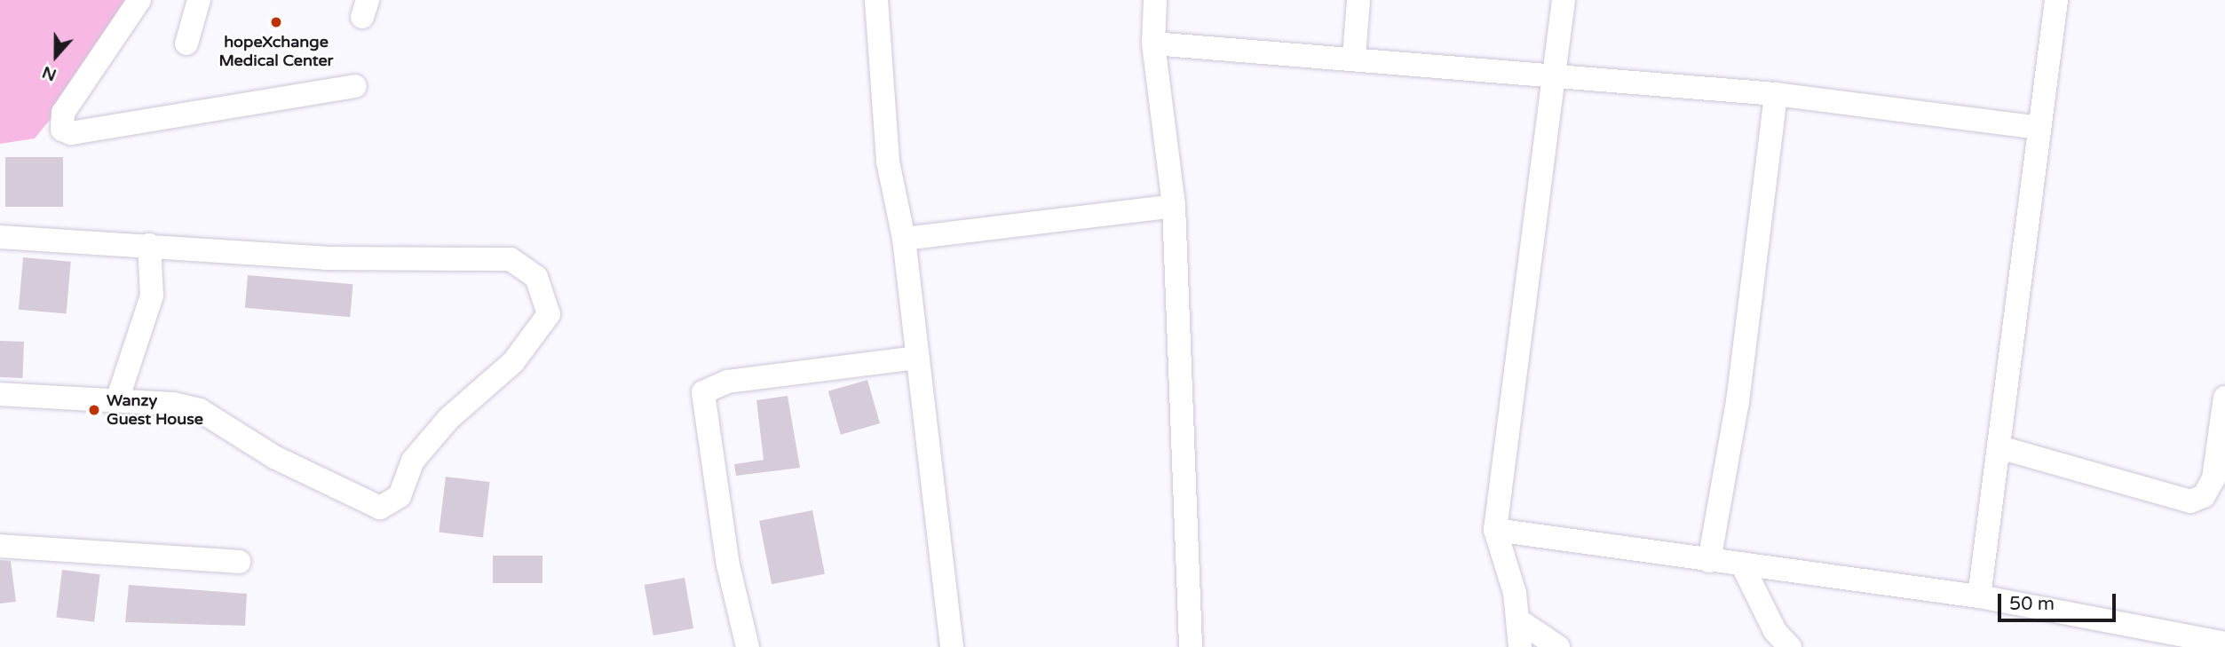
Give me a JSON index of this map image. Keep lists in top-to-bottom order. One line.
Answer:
{"places":["hopeXchange Medical Center","Wanzy Guest House"],"scale_bar":"50 m","north":"bottom"}
